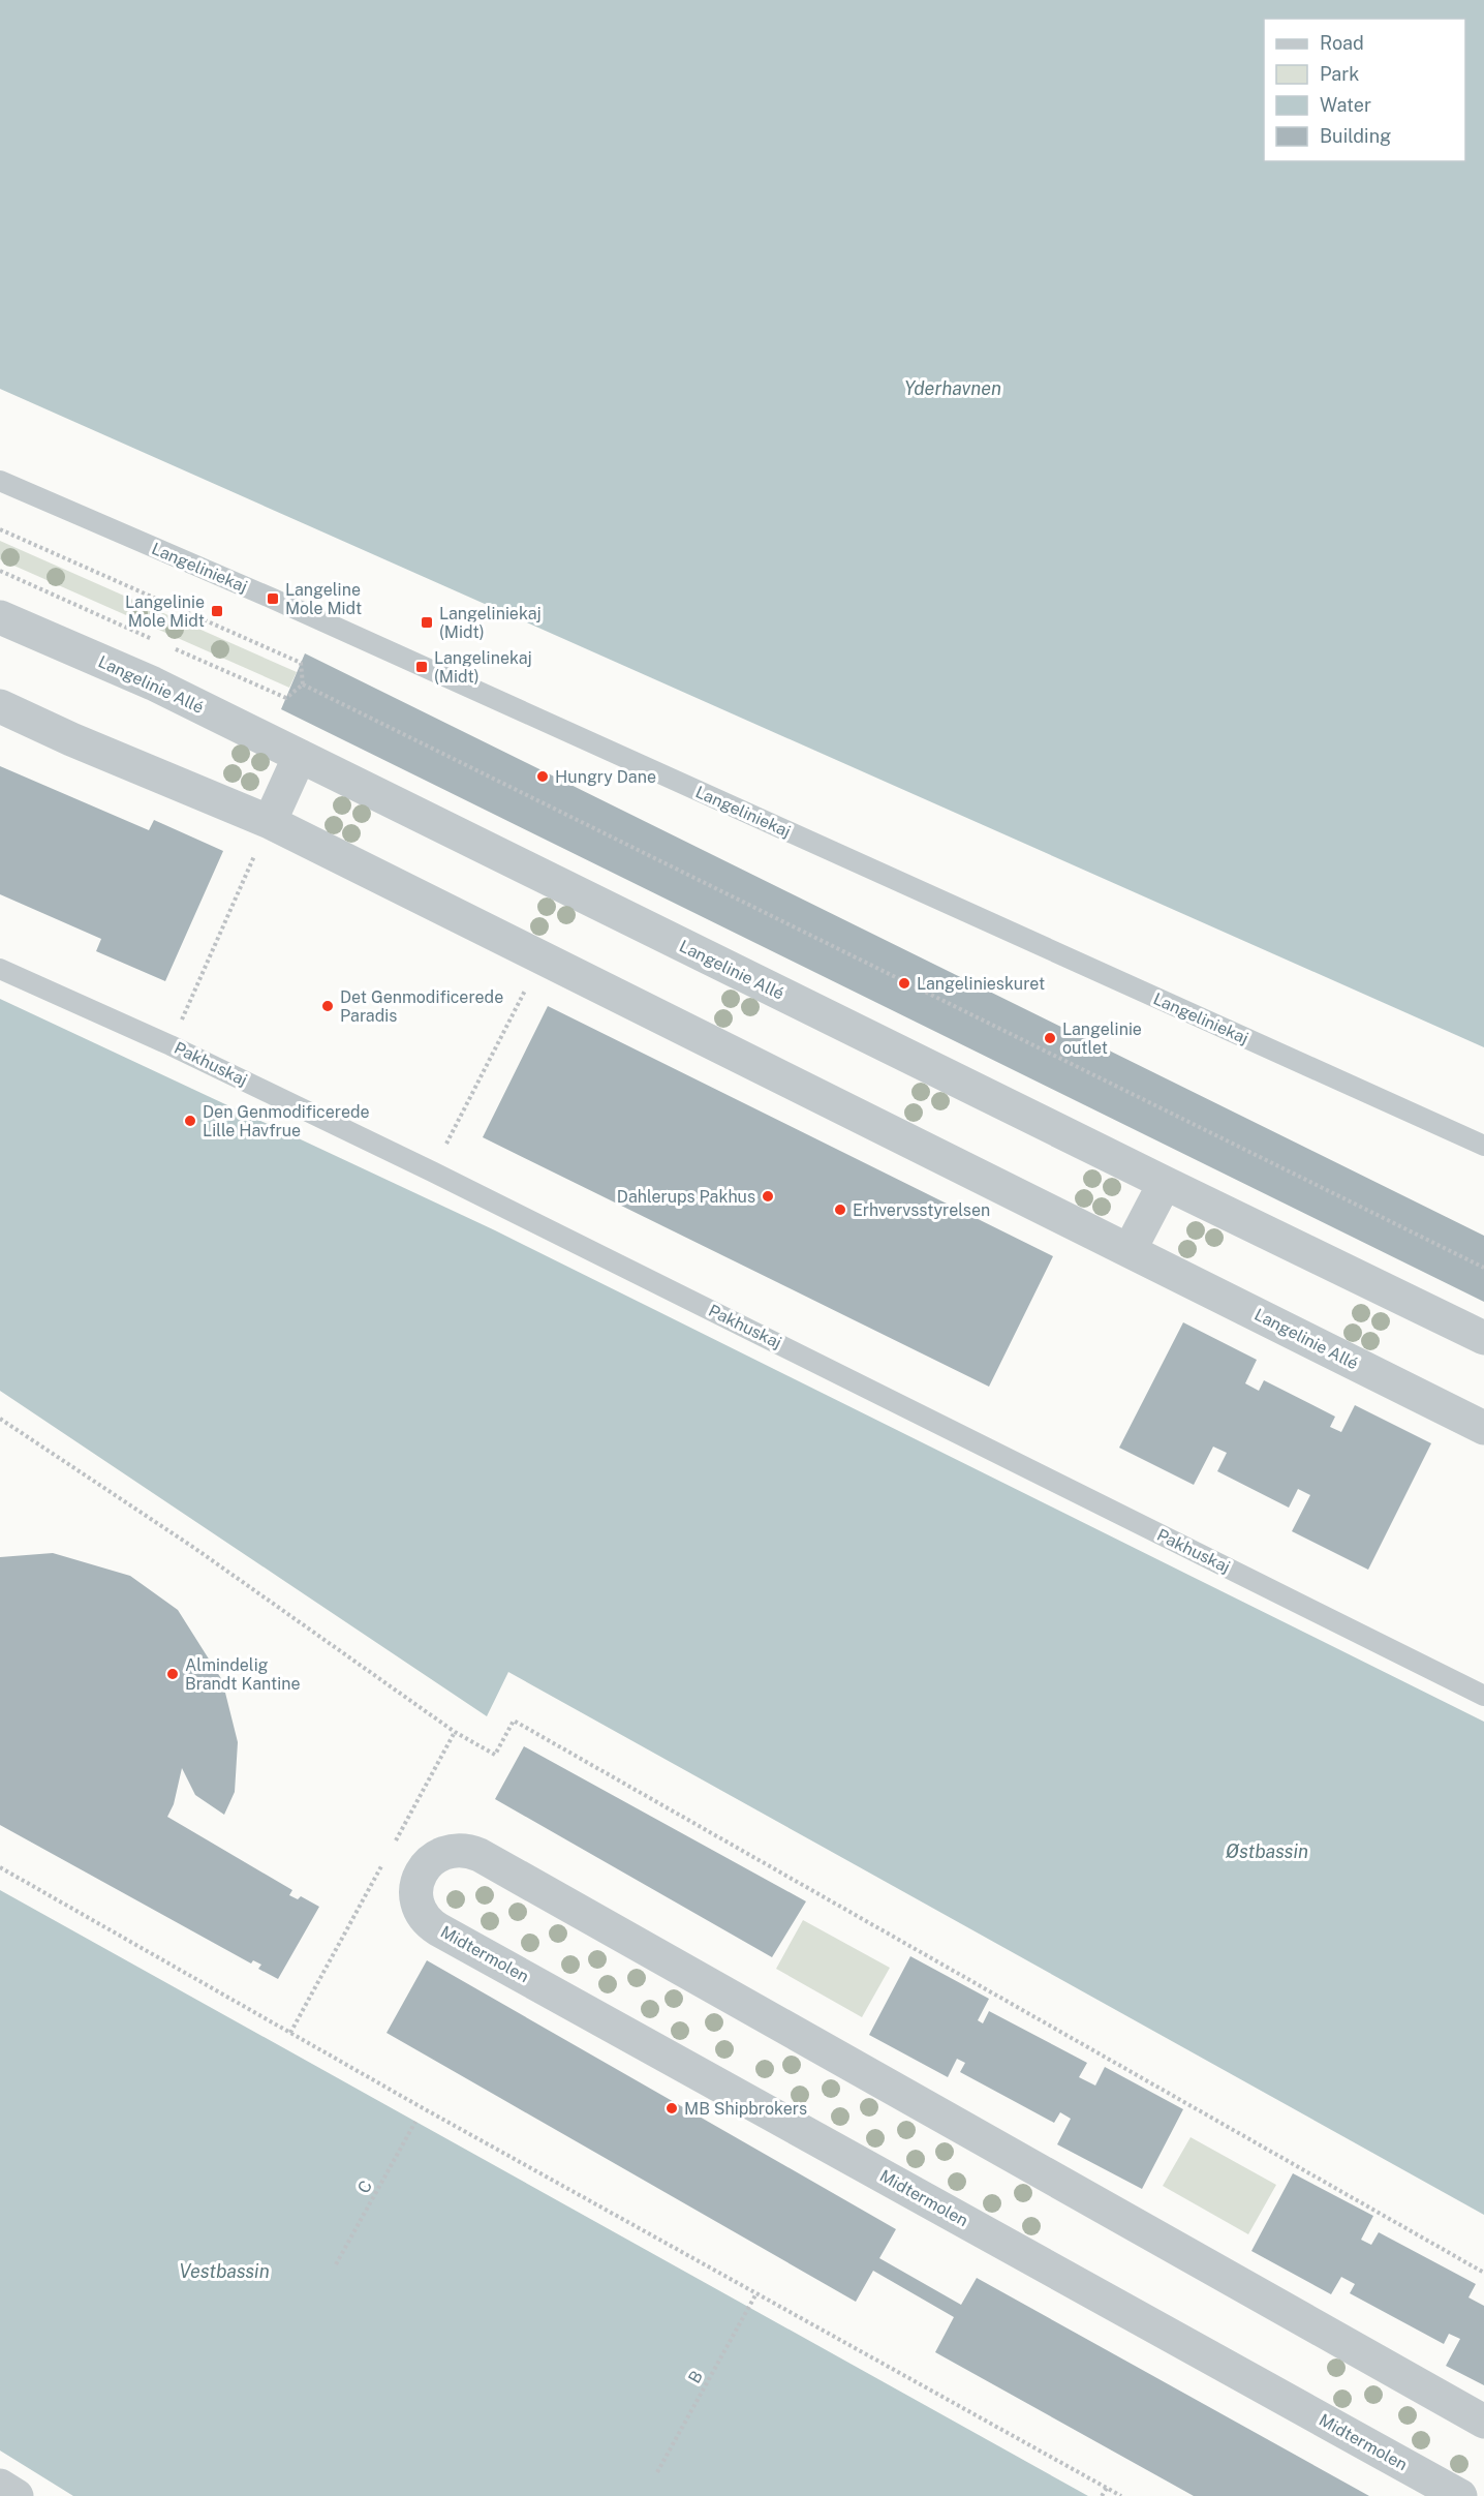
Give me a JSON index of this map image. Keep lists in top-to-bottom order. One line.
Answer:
{"streets":{"street":["Langelinie Allé","Midtermolen"],"lane":["Langeliniekaj","Pakhuskaj"],"path":["C","B"]},"water":["Yderhavnen","Østbassin","Vestbassin"],"places":{"transit":["Langeline Mole Midt","Langelinie Mole Midt","Langeliniekaj (Midt)","Langelinekaj (Midt)"],"other":["Hungry Dane","Langelinieskuret","Det Genmodificerede Paradis","Langelinie outlet","Den Genmodificerede Lille Havfrue","Dahlerups Pakhus","Erhvervsstyrelsen","Almindelig Brandt Kantine","MB Shipbrokers"]},"legend":["Road","Park","Water","Building"]}
